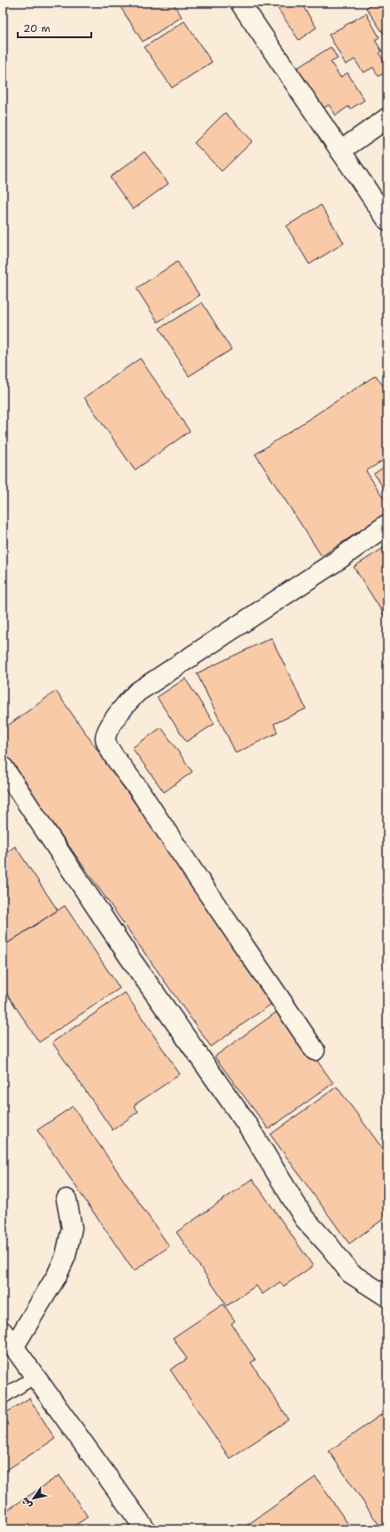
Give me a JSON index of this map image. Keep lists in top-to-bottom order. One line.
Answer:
{"scale_bar":"20 m","north":"bottom left"}
